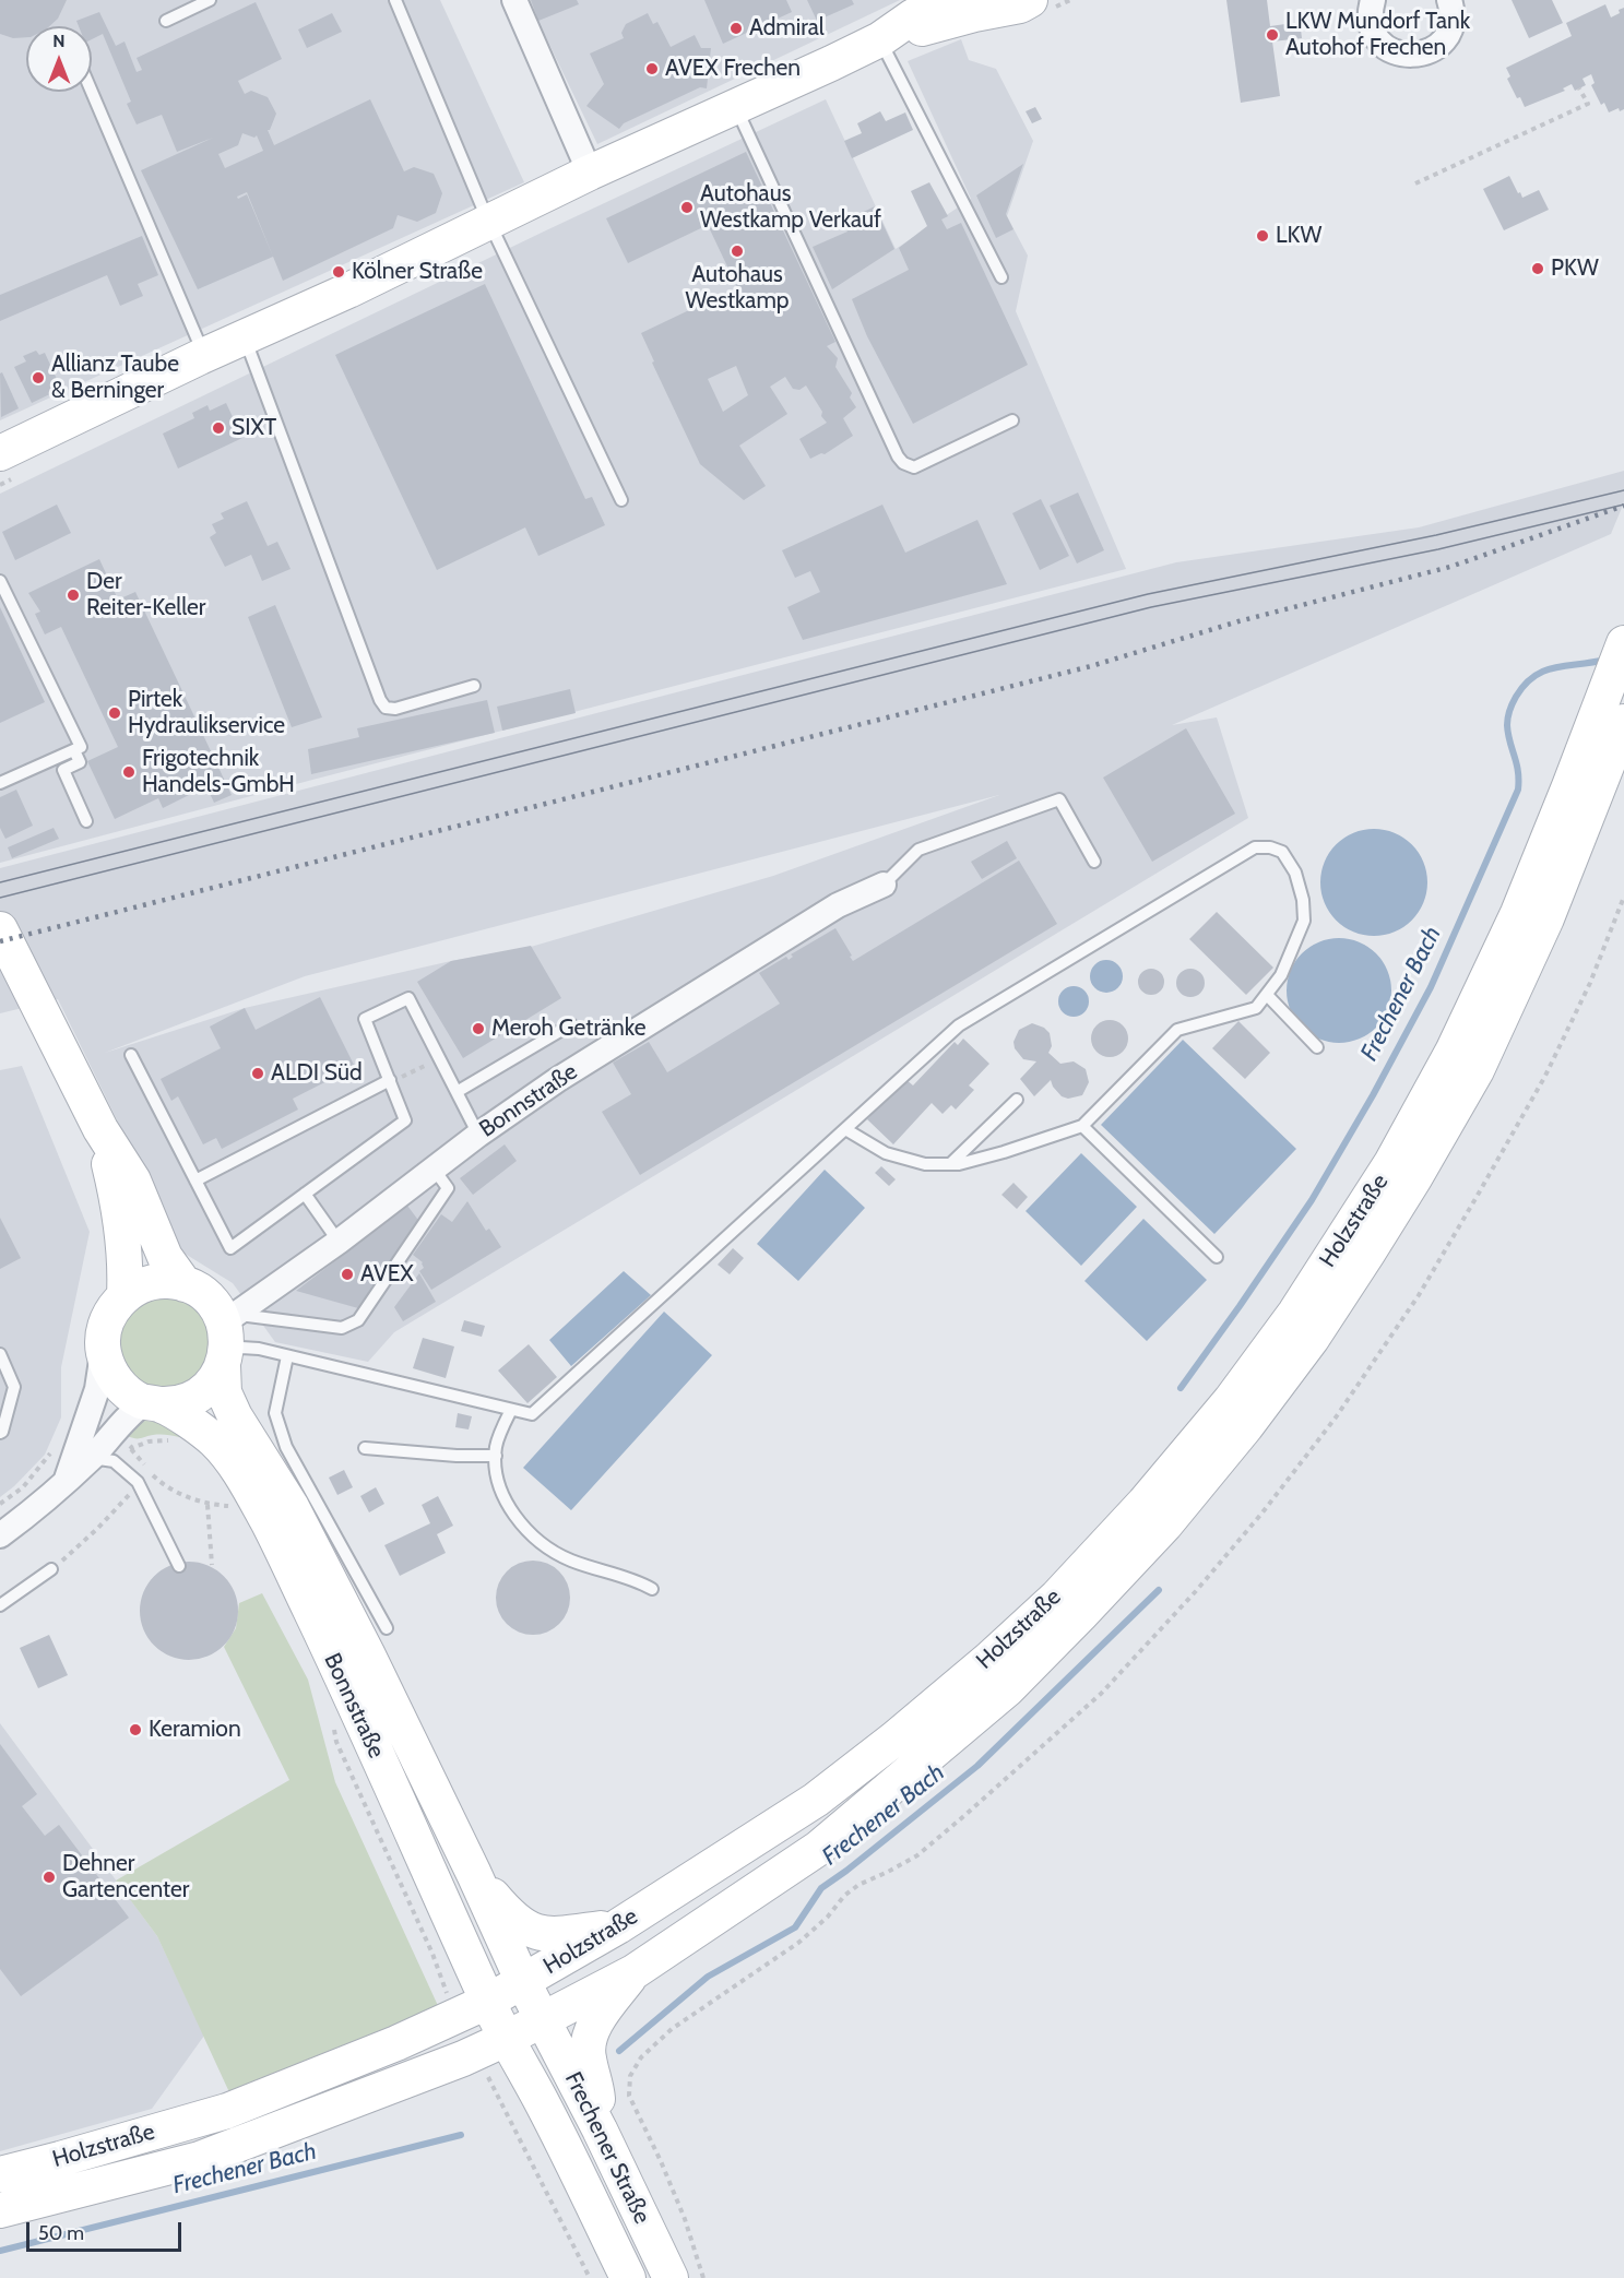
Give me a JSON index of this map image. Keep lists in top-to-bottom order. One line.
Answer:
{"streets":{"main road":["Bonnstraße","Holzstraße","Frechener Straße"]},"crossings":[["Bonnstraße","Holzstraße"],["Bonnstraße","Frechener Straße"],["Holzstraße","Frechener Straße"]],"water":["Frechener Bach"],"places":["Admiral","LKW Mundorf Tank Autohof Frechen","AVEX Frechen","Autohaus Westkamp Verkauf","LKW","Autohaus Westkamp","PKW","Kölner Straße","Allianz Taube & Berninger","SIXT","Der Reiter-Keller","Pirtek Hydraulikservice","Frigotechnik Handels-GmbH","Meroh Getränke","ALDI Süd","AVEX","Keramion","Dehner Gartencenter"],"scale_bar":"50 m","north":"top"}
